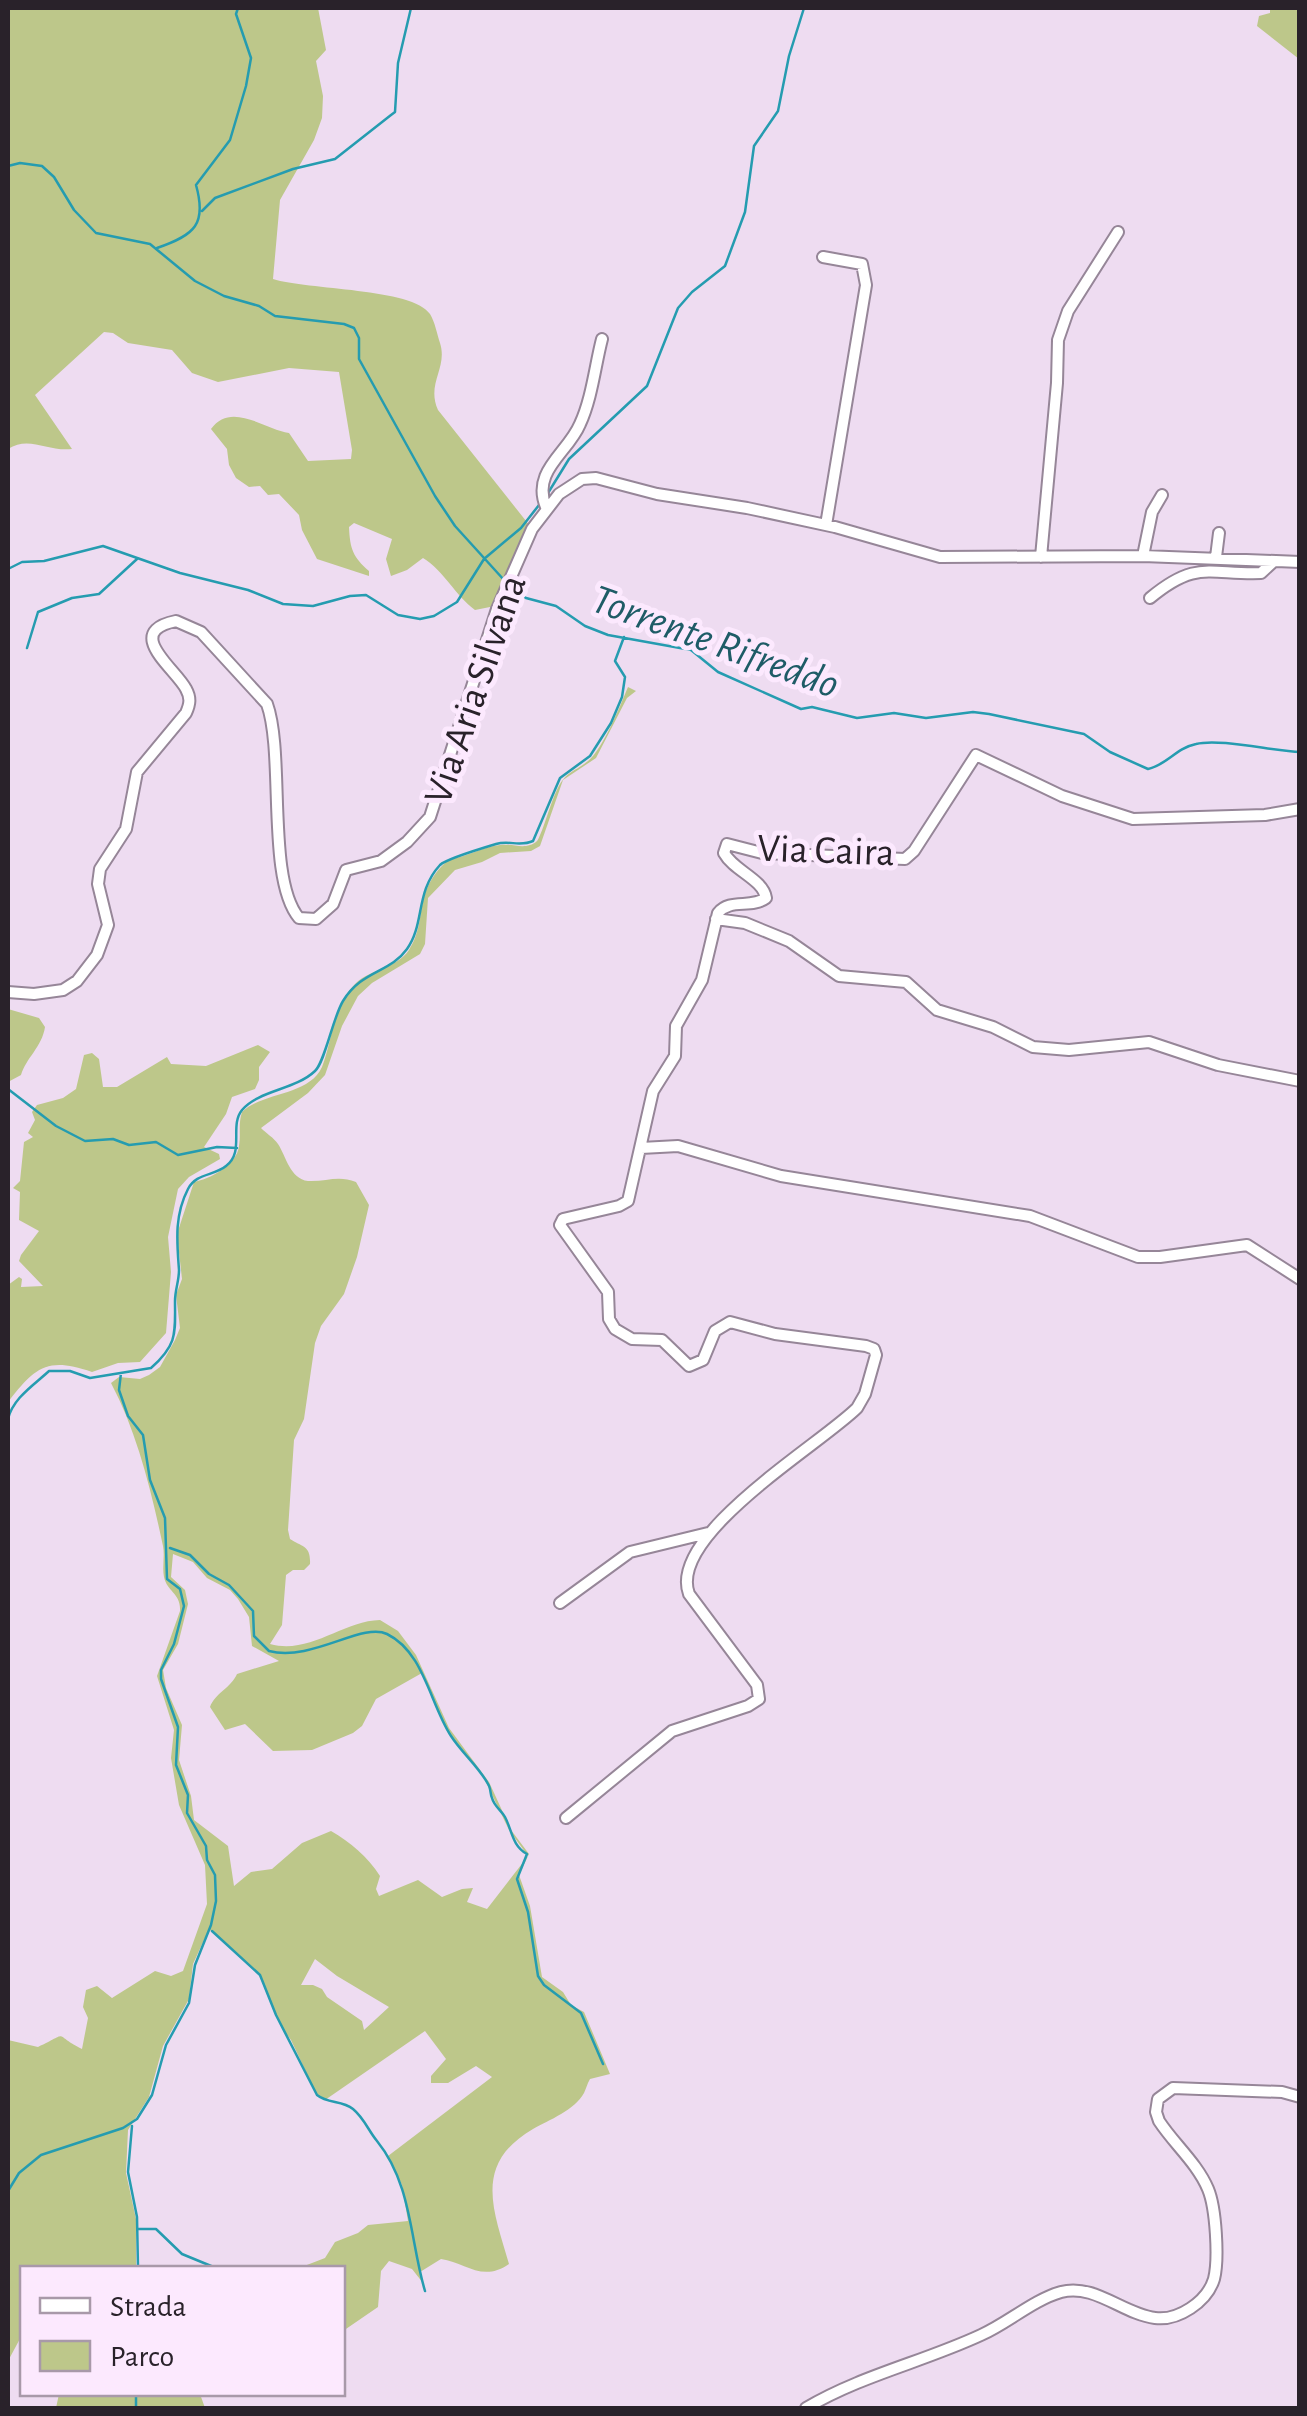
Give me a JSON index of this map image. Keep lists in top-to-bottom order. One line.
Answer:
{"streets":{"street":["Via Aria Silvana","Via Caira"]},"water":["Torrente Rifreddo"],"legend":["Strada","Parco"]}
